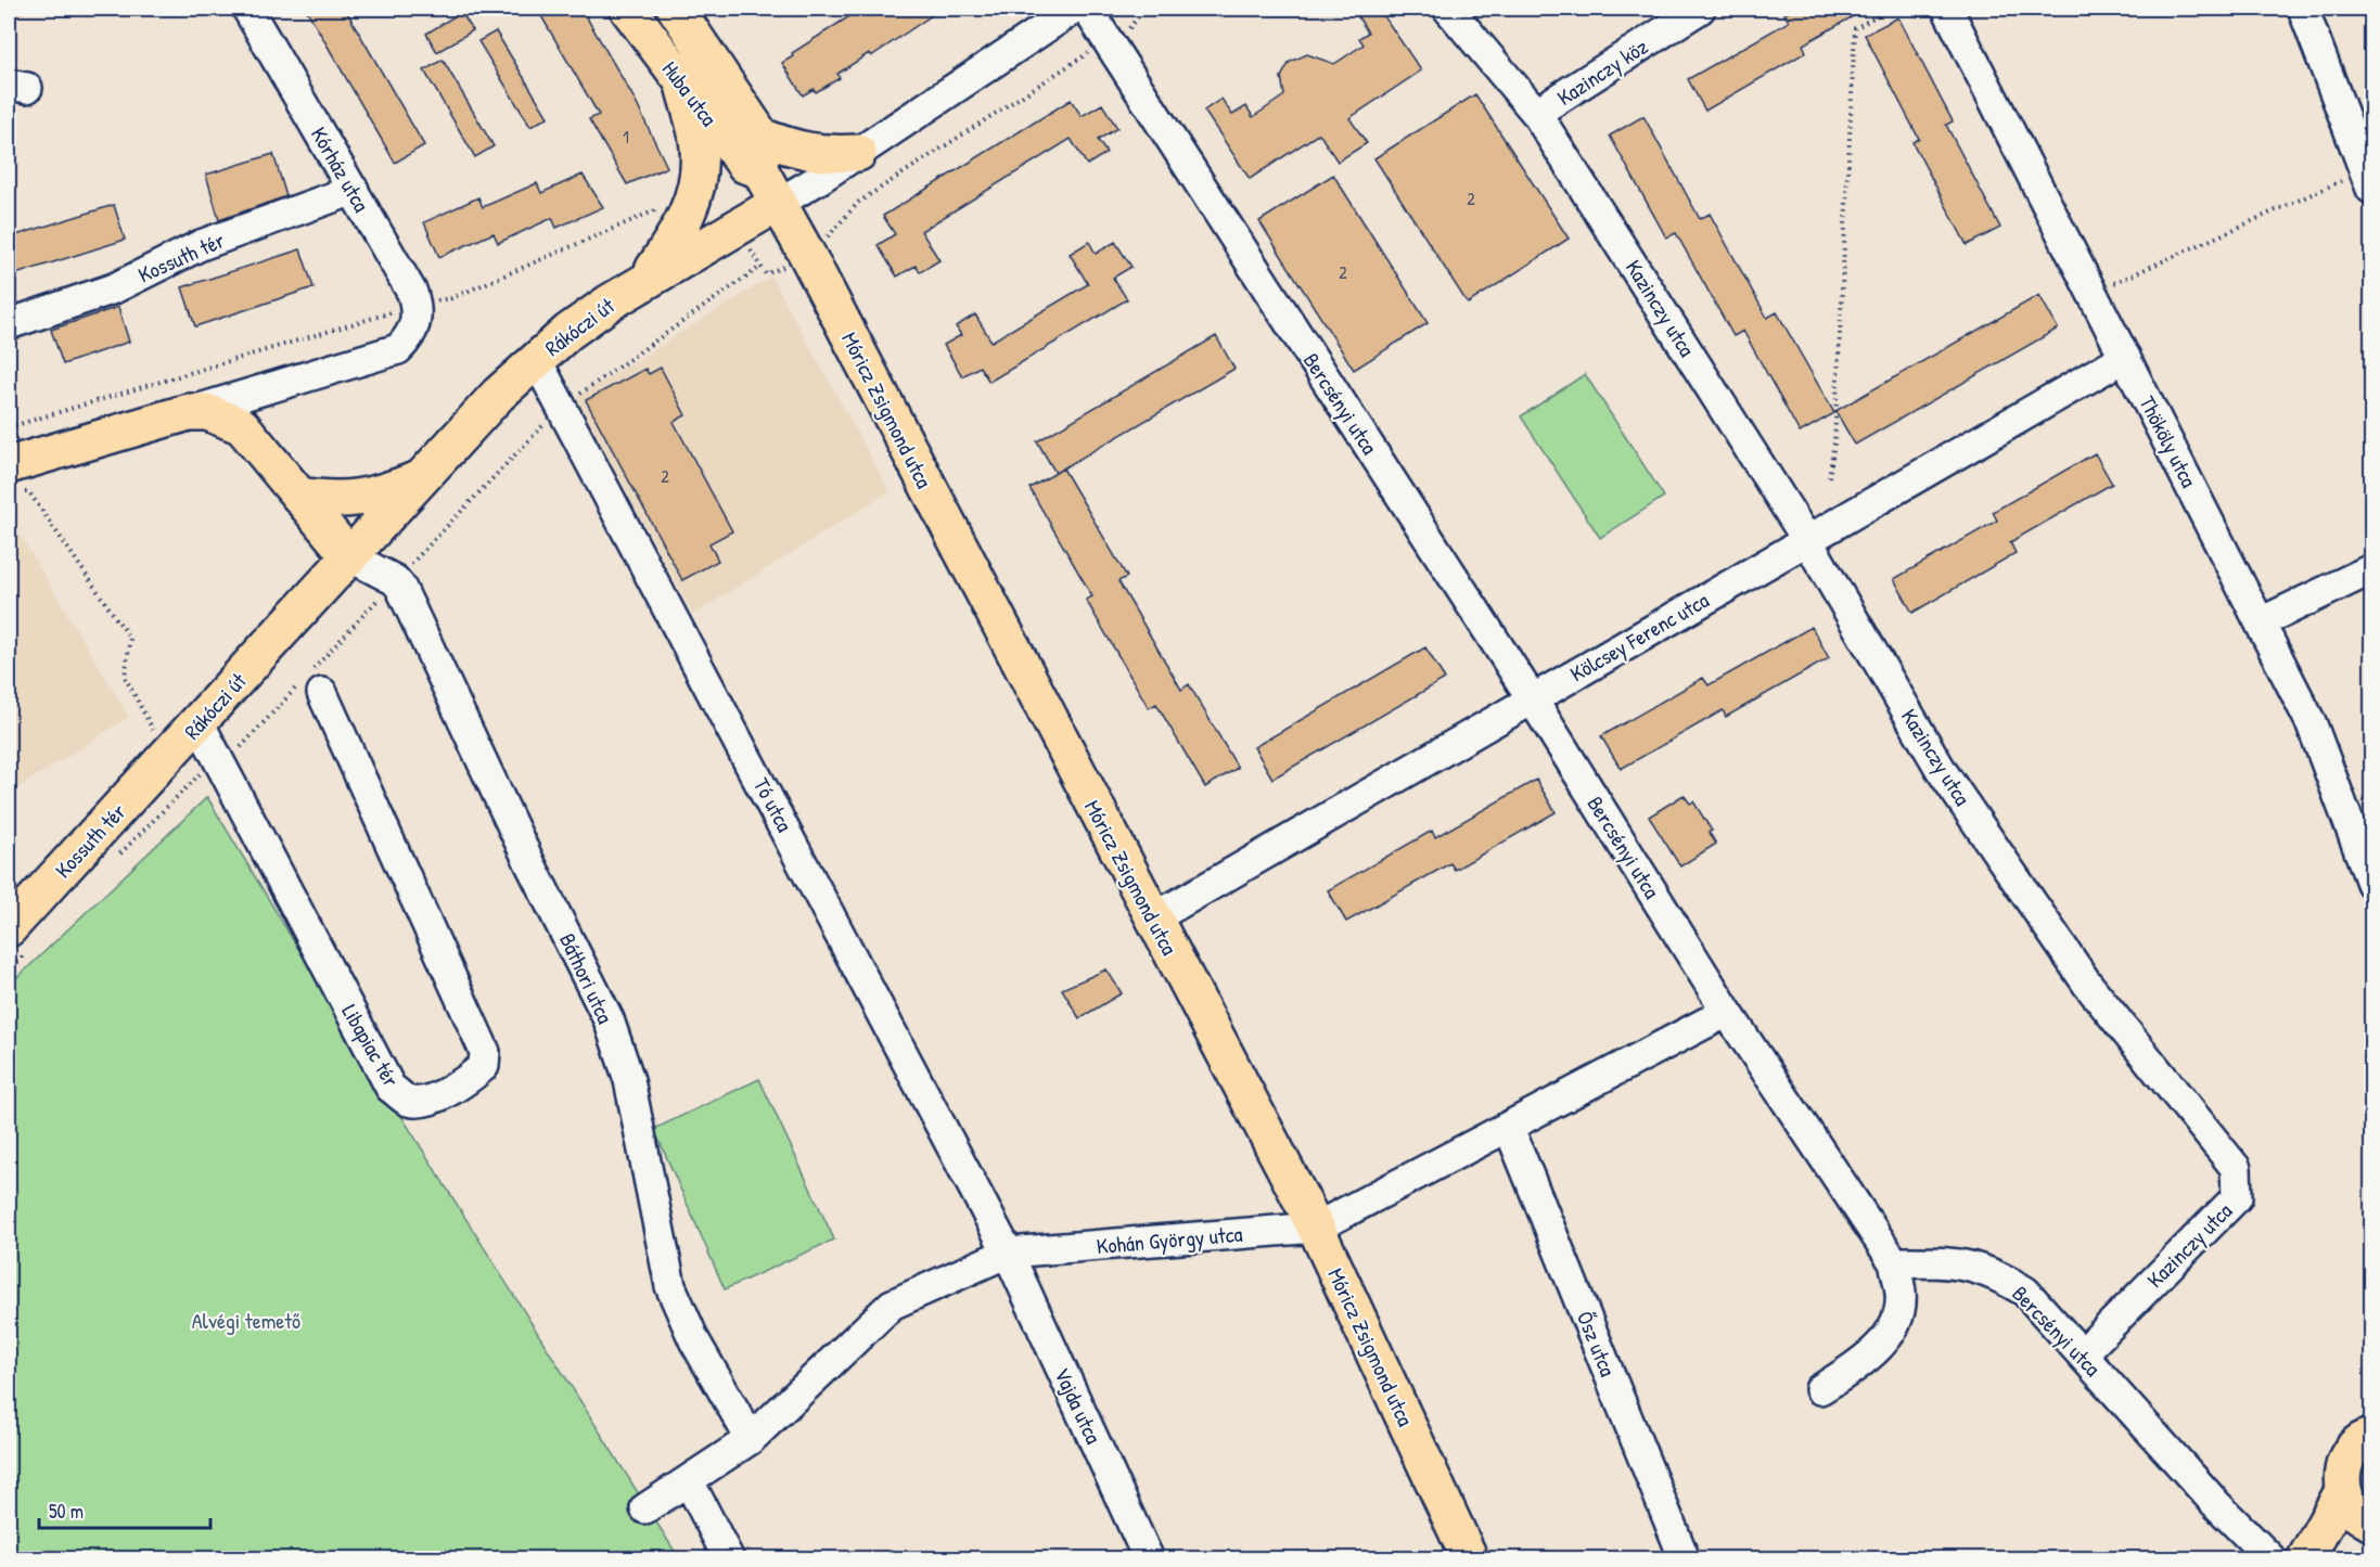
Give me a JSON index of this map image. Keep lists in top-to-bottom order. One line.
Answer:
{"streets":{"main road":["Huba utca","Kossuth tér","Rákóczi út","Móricz Zsigmond utca"],"street":["Kazinczy köz","Kórház utca","Kazinczy utca","Bercsényi utca","Thököly utca","Kölcsey Ferenc utca","Tó utca","Báthori utca","Libapiac tér","Kohán György utca","Ősz utca","Vajda utca"]},"crossings":[["Kazinczy köz","Kazinczy utca"],["Huba utca","Rákóczi út"],["Huba utca","Móricz Zsigmond utca"],["Kórház utca","Kossuth tér"],["Kossuth tér","Rákóczi út"],["Kazinczy utca","Bercsényi utca"],["Kazinczy utca","Kölcsey Ferenc utca"],["Rákóczi út","Móricz Zsigmond utca"],["Rákóczi út","Tó utca"],["Rákóczi út","Libapiac tér"],["Bercsényi utca","Kölcsey Ferenc utca"],["Bercsényi utca","Kohán György utca"],["Móricz Zsigmond utca","Kölcsey Ferenc utca"],["Móricz Zsigmond utca","Kohán György utca"],["Thököly utca","Kölcsey Ferenc utca"],["Tó utca","Kohán György utca"],["Tó utca","Vajda utca"],["Báthori utca","Kohán György utca"],["Kohán György utca","Ősz utca"],["Kohán György utca","Vajda utca"]],"parks":["Alvégi temető"],"house_numbers":["1","2","2","2"],"scale_bar":"50 m"}
